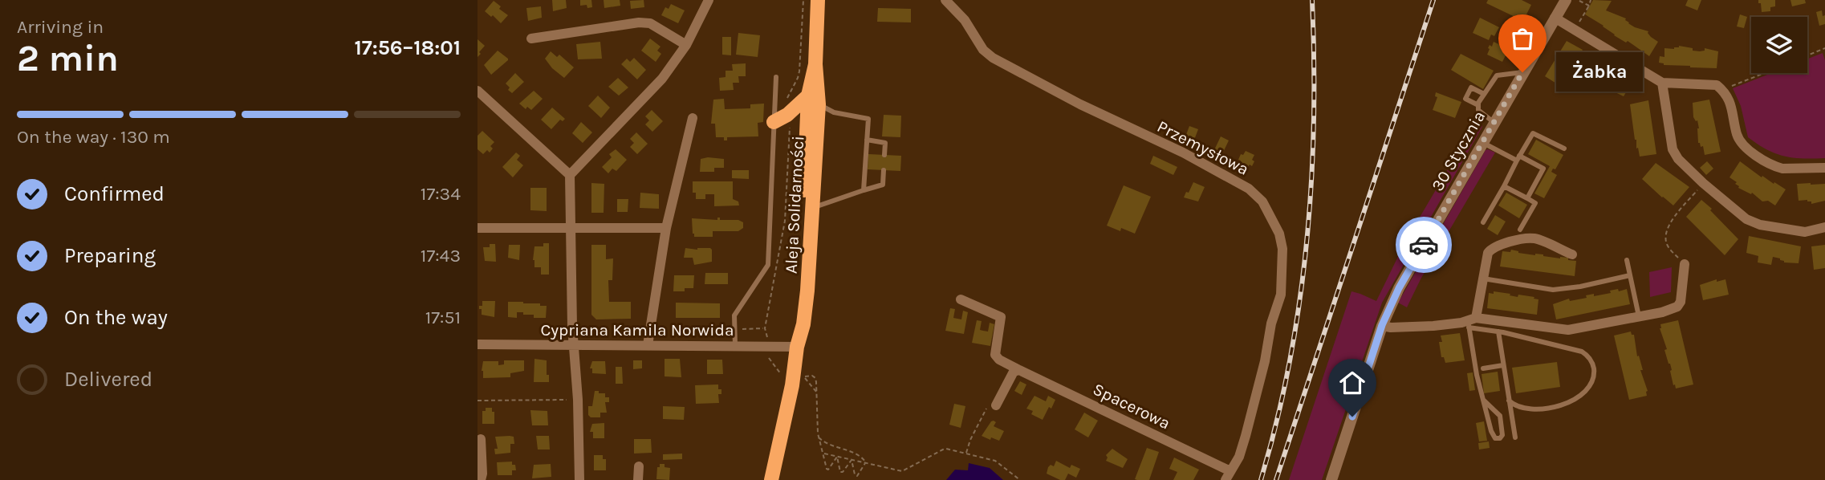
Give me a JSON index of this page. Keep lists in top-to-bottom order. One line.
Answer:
{"streets":{"main road":["Aleja Solidarności"],"street":["Przemysłowa","30 Stycznia","Cypriana Kamila Norwida","Spacerowa"]},"crossings":[["Przemysłowa","Spacerowa"],["Aleja Solidarności","Cypriana Kamila Norwida"]],"places":["Żabka"],"page":{"heading":["2 min","Arriving in","17:56–18:01"],"bubble":"Żabka","bar":"On the way · 130 m","list":[["Confirmed","17:34"],["Preparing","17:43"],["On the way","17:51"],"Delivered"]}}
